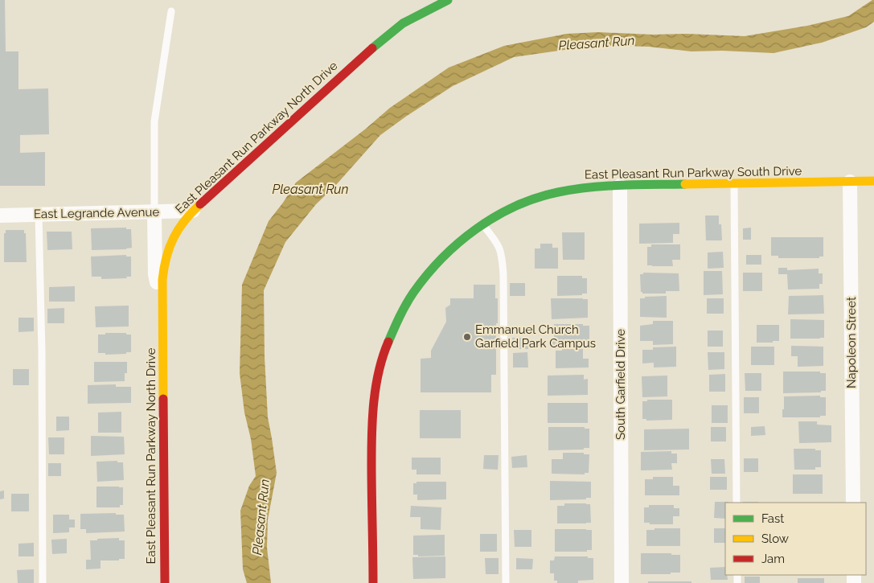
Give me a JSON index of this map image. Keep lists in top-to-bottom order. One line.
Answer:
{"streets":{"street":["East Pleasant Run Parkway North Drive","East Pleasant Run Parkway South Drive","East Legrande Avenue","Napoleon Street","South Garfield Drive"]},"crossings":[["East Pleasant Run Parkway North Drive","East Legrande Avenue"],["East Pleasant Run Parkway South Drive","Napoleon Street"],["East Pleasant Run Parkway South Drive","South Garfield Drive"]],"water":["Pleasant Run"],"places":["Emmanuel Church Garfield Park Campus"],"legend":["Fast","Slow","Jam"]}
